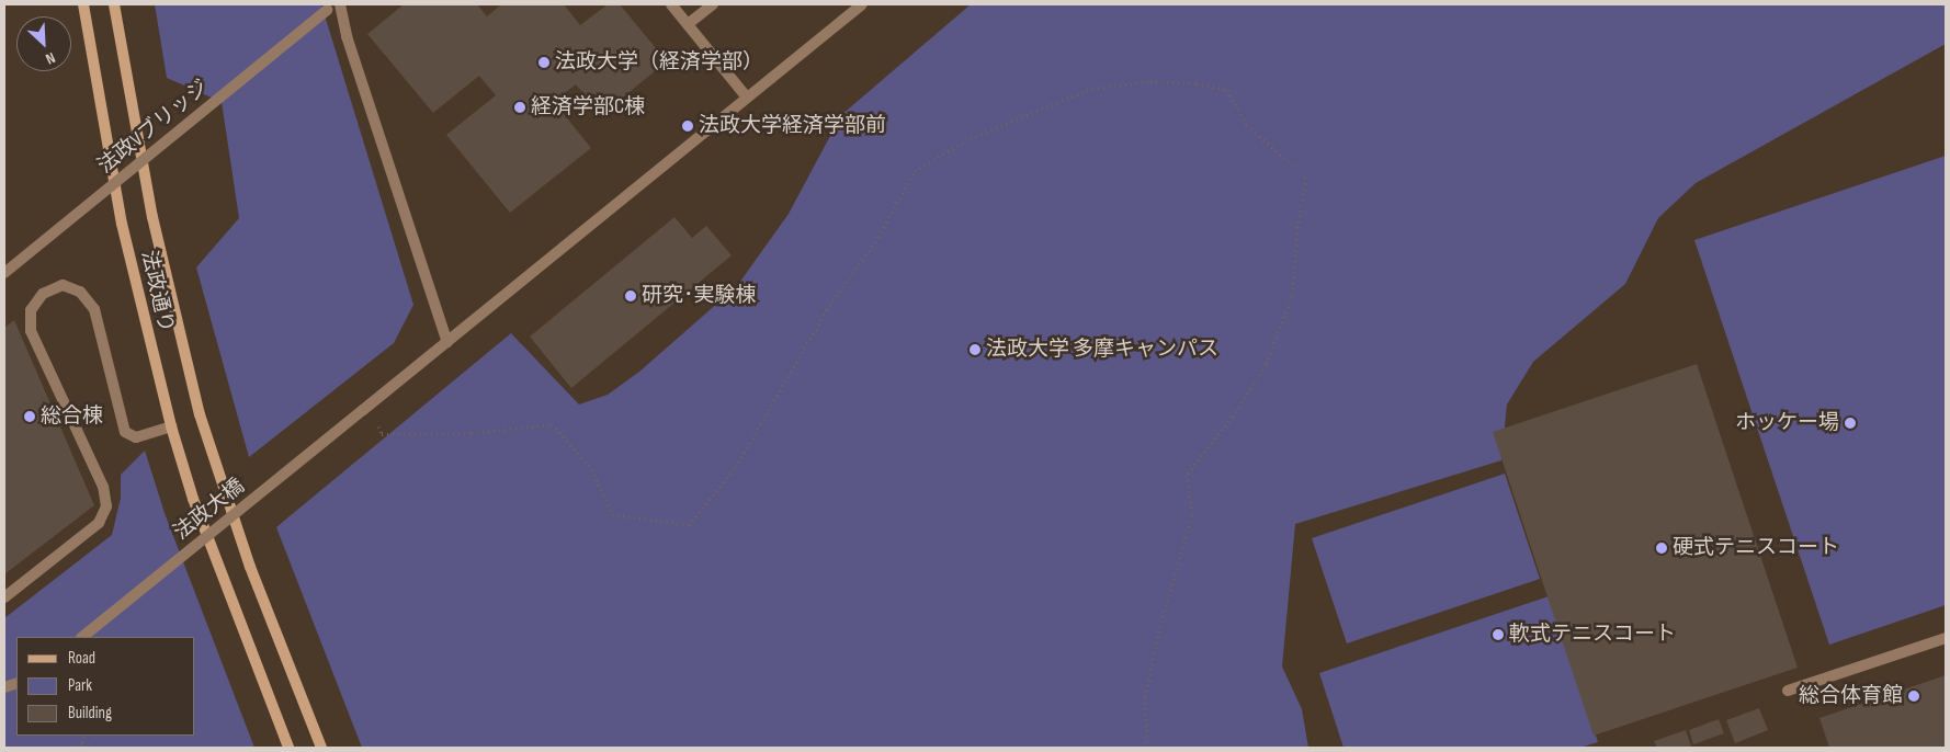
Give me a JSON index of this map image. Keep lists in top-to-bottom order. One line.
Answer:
{"streets":{"street":["法政Vブリッジ","法政通り","法政大橋"]},"places":["法政大学（経済学部）","経済学部C棟","法政大学経済学部前","研究･実験棟","法政大学 多摩キャンパス","総合棟","ホッケー場","硬式テニスコート","軟式テニスコート","総合体育館"],"legend":["Road","Park","Building"],"north":"bottom right"}
